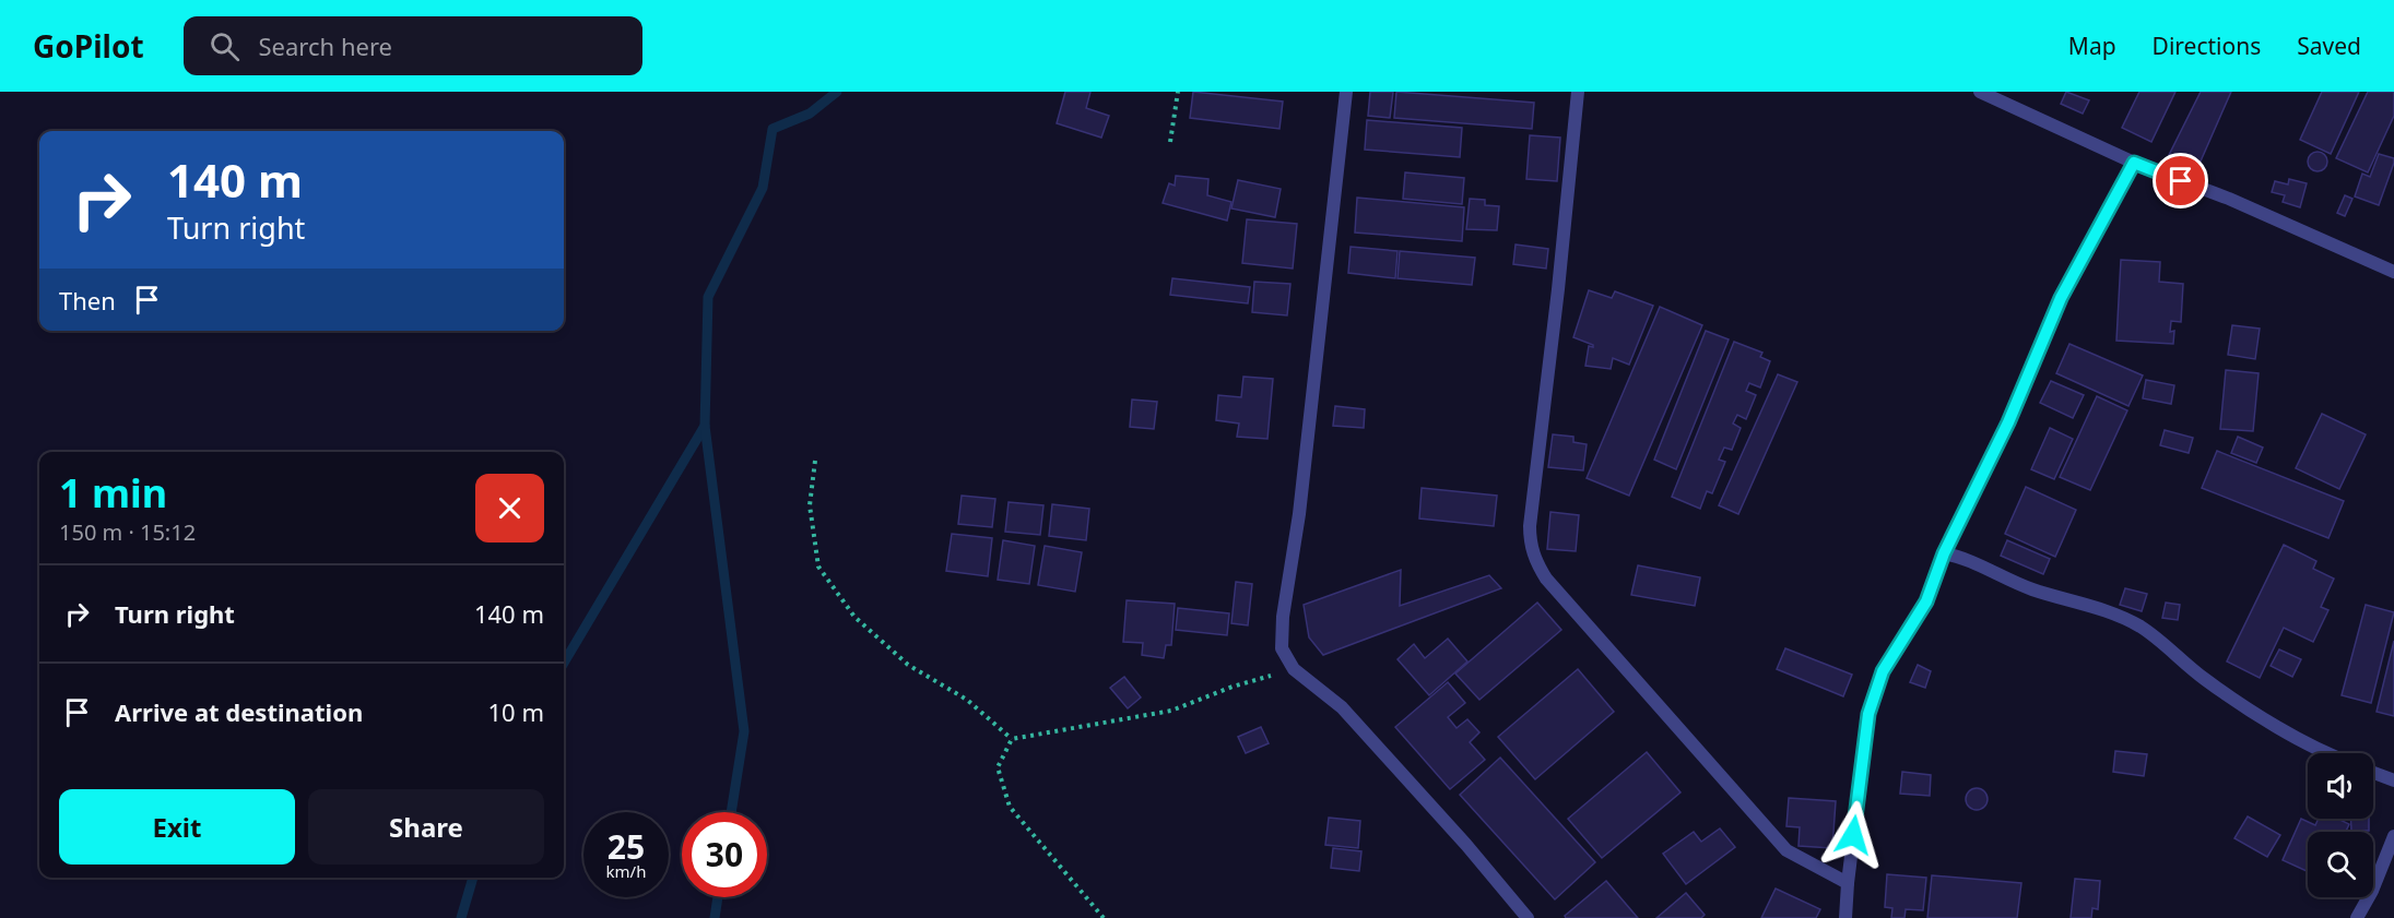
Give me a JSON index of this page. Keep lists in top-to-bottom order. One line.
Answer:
{"page":{"header":"GoPilot","search":"Search here","nav":["Map","Directions","Saved"],"turn":["140 m","Turn right"],"then":"Then","heading":["1 min","150 m · 15:12"],"list":[{"name":"Turn right","value":"140 m"},{"name":"Arrive at destination","value":"10 m"}],"buttons":["Exit","Share"],"speed":"25 km/h","limit":"30"}}
